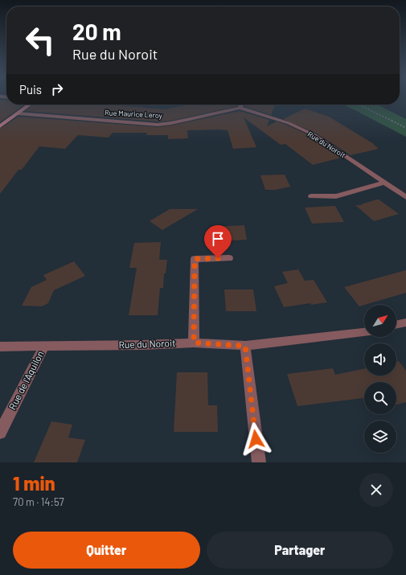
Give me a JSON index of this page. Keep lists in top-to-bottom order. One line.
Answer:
{"streets":{"street":["Rue Maurice Leroy","Rue du Noroit","Rue de l'Aquilon"]},"crossings":[["Rue Maurice Leroy","Rue du Noroit"],["Rue du Noroit","Rue de l'Aquilon"]],"north":"top right","page":{"turn":["20 m","Rue du Noroit"],"then":"Puis","heading":["1 min","70 m · 14:57"],"buttons":["Quitter","Partager"]}}
